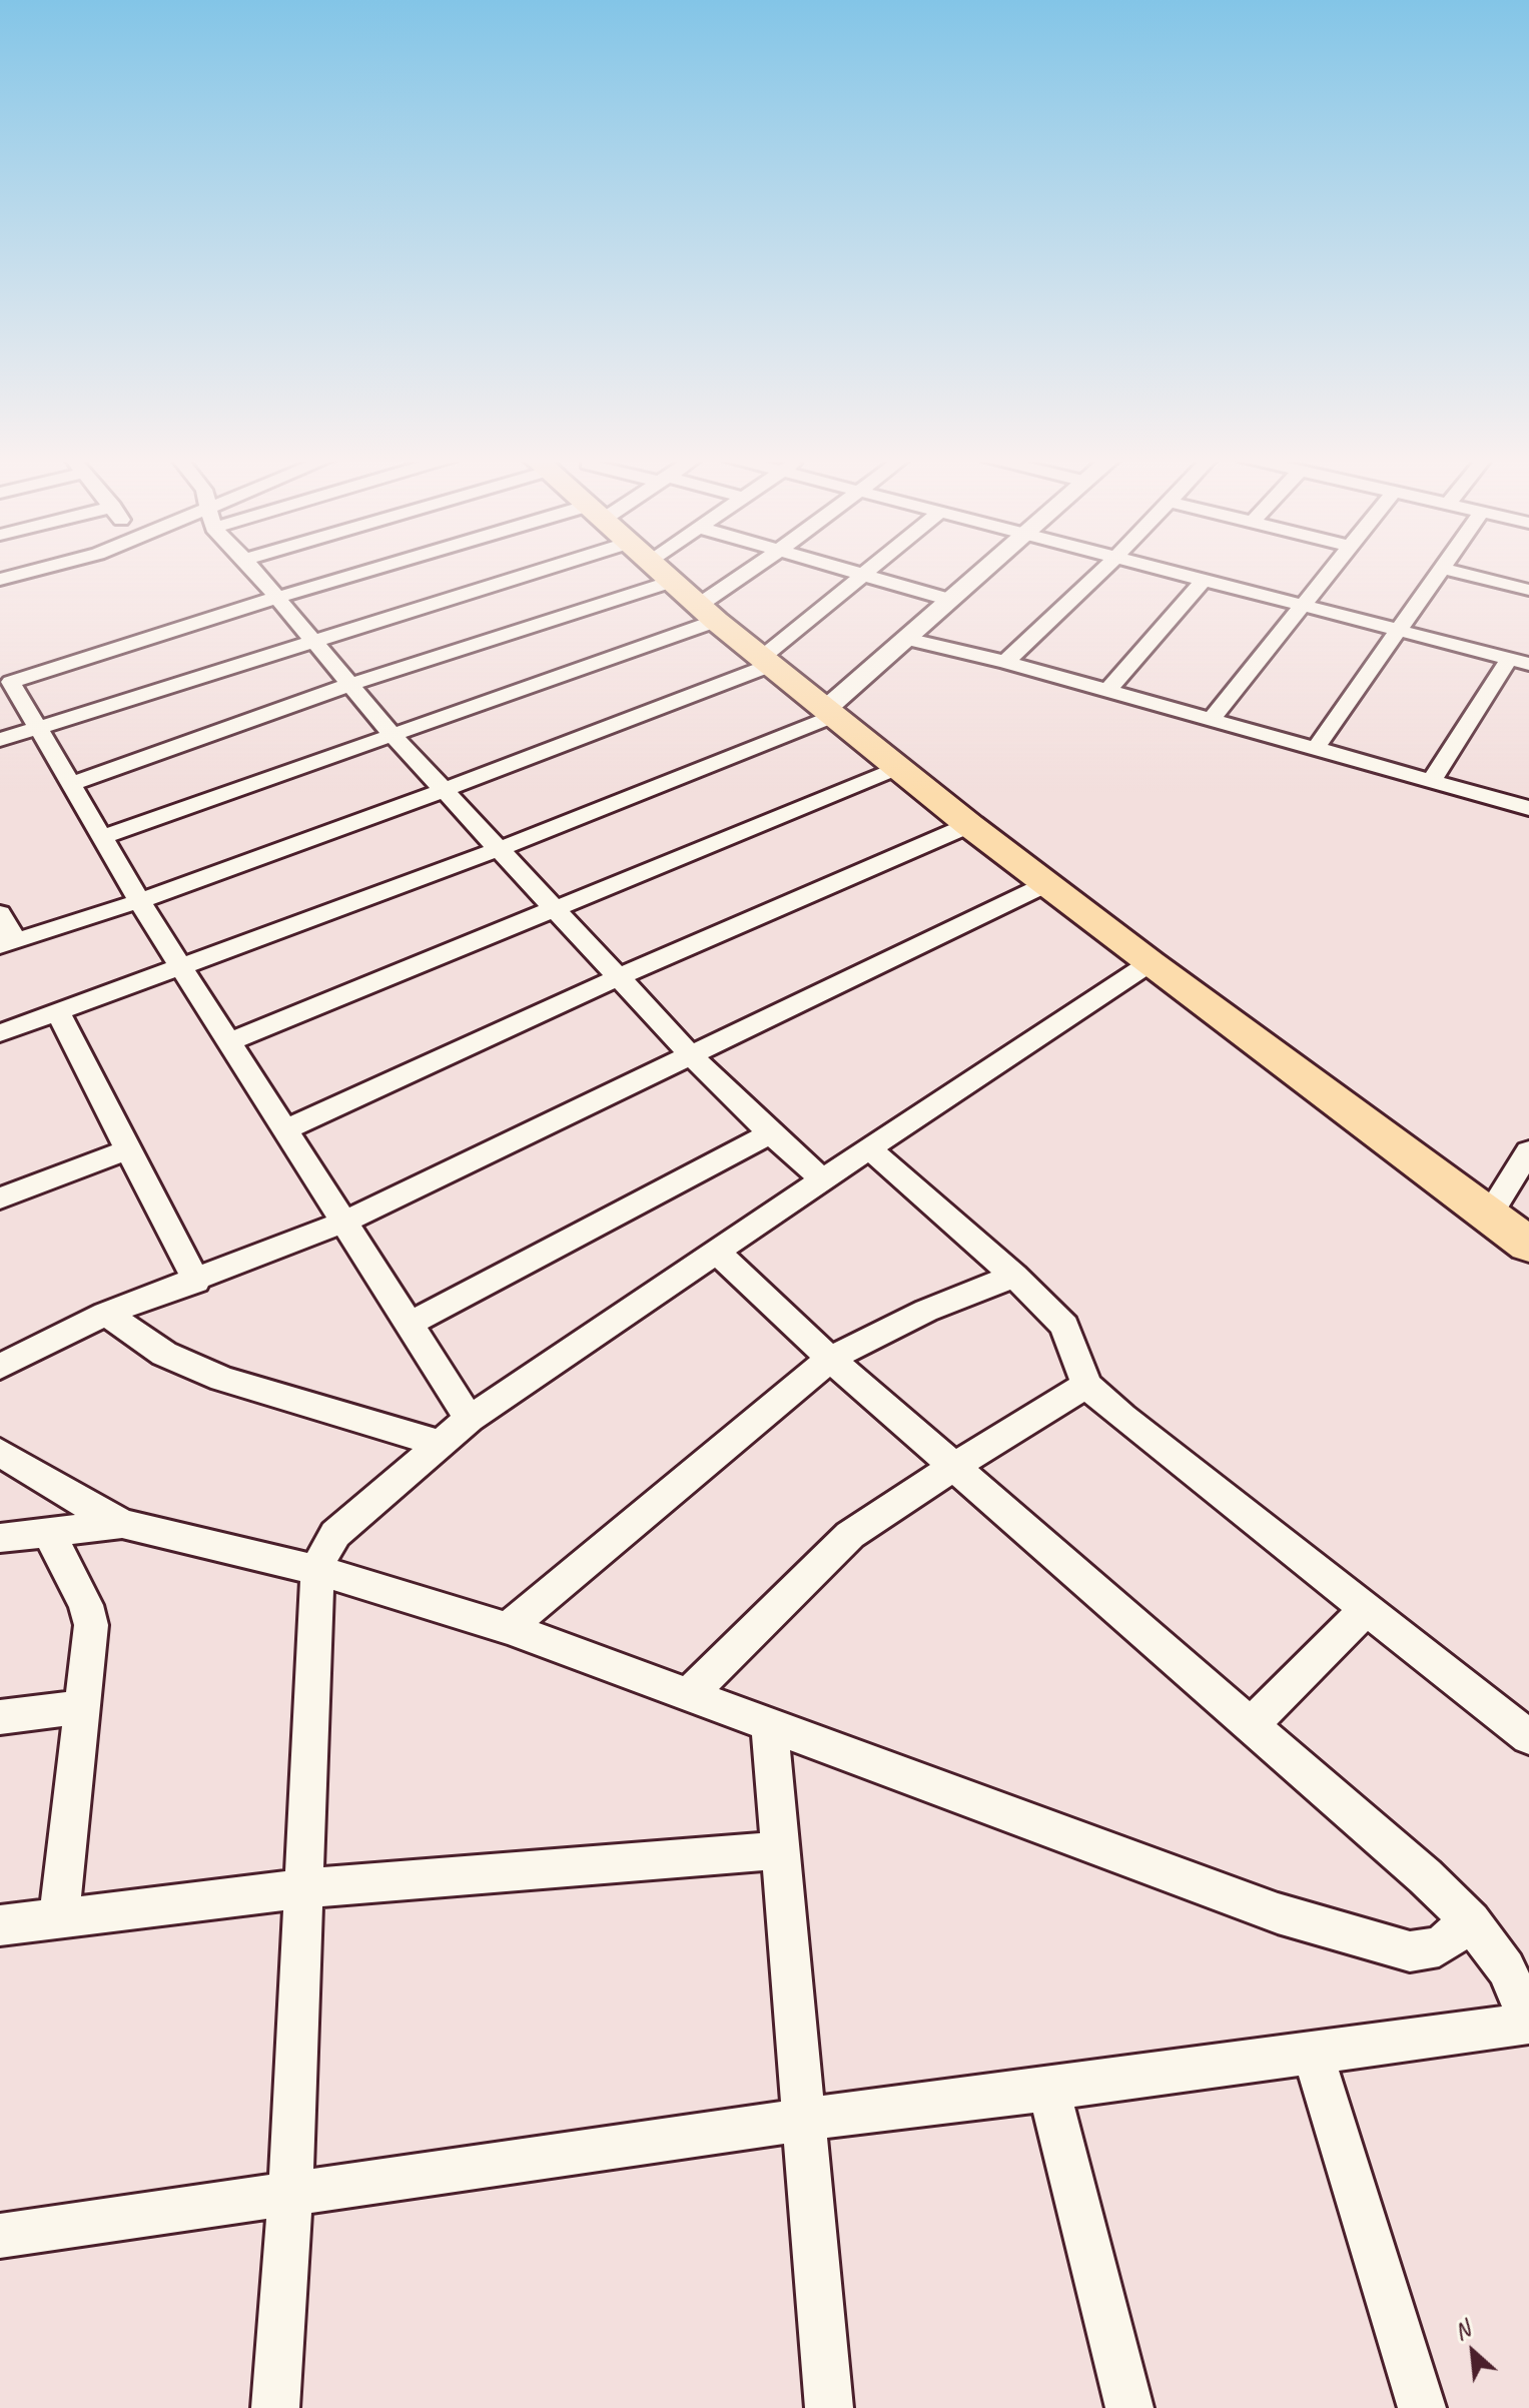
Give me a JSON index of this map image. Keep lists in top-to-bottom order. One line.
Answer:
{"north":"top left"}
